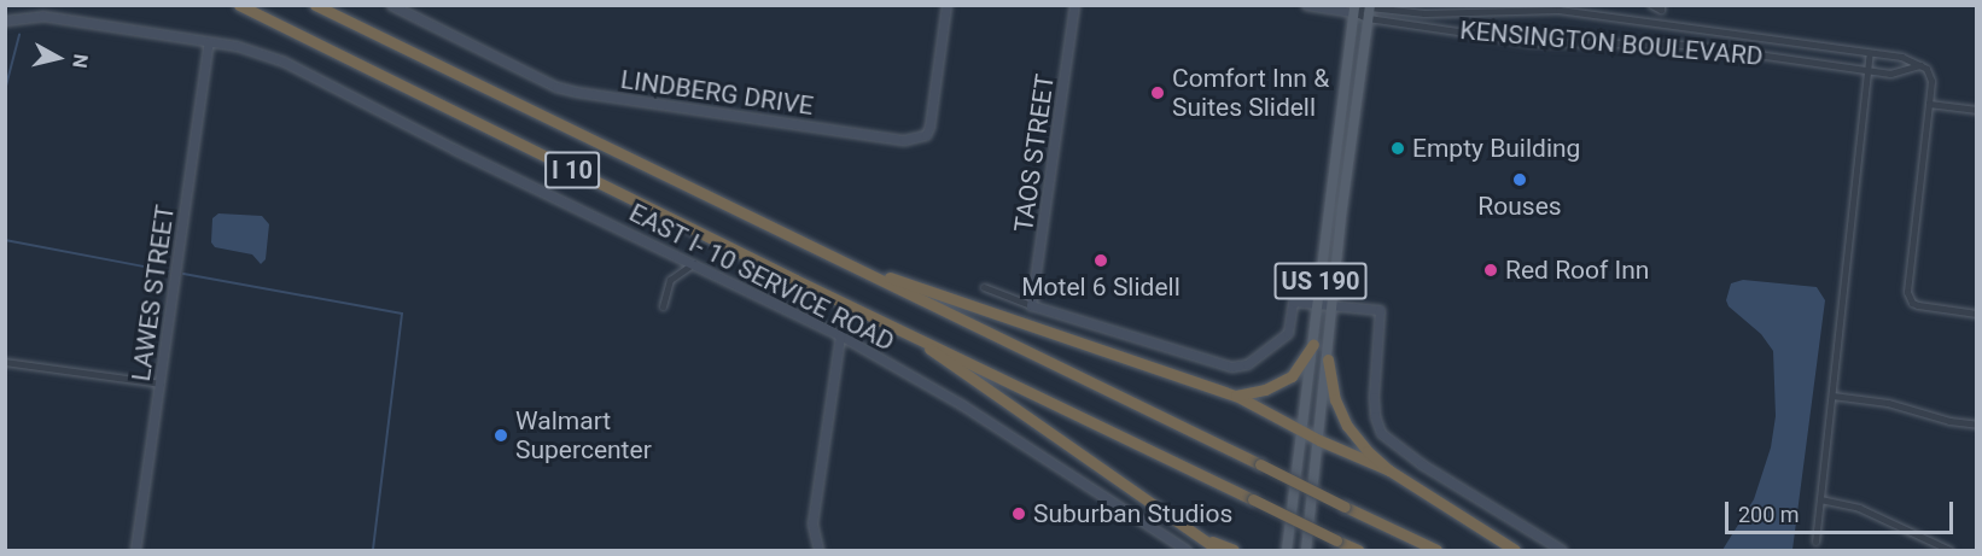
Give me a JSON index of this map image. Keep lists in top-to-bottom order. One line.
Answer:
{"streets":{"highway":["I 10"],"main road":["US 190"],"street":["KENSINGTON BOULEVARD","LINDBERG DRIVE","TAOS STREET","EAST I- 10 SERVICE ROAD","LAWES STREET"]},"crossings":[["KENSINGTON BOULEVARD","US 190"],["EAST I- 10 SERVICE ROAD","LAWES STREET"]],"places":["Comfort Inn & Suites Slidell","Empty Building","Rouses","Motel 6 Slidell","Red Roof Inn","Walmart Supercenter","Suburban Studios"],"scale_bar":"200 m","north":"right"}
